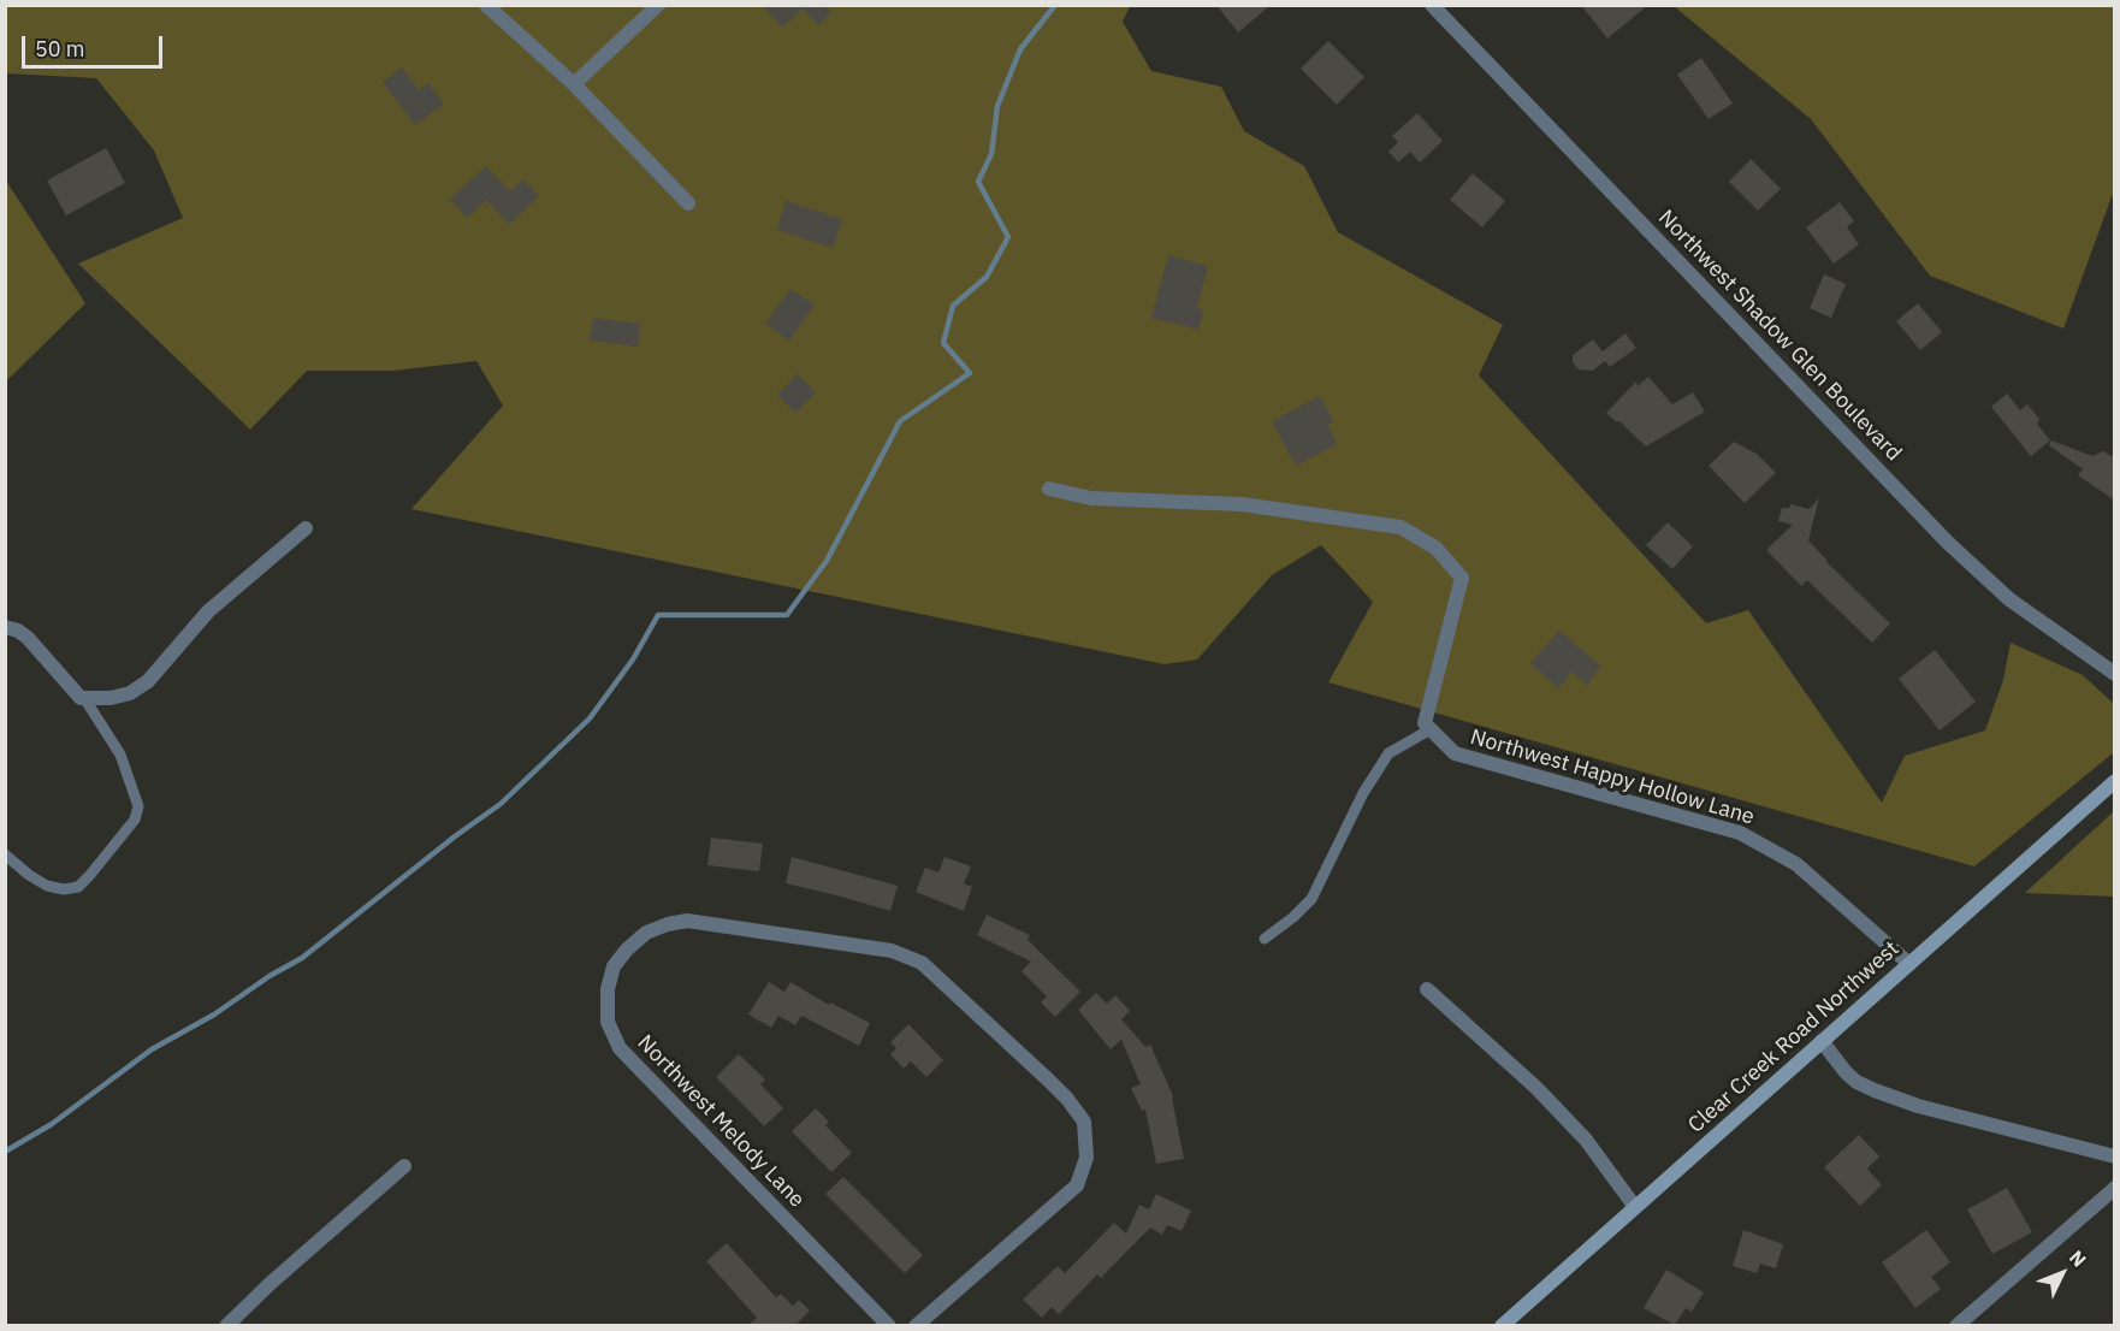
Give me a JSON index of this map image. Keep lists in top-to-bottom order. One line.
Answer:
{"streets":{"main road":["Clear Creek Road Northwest"],"street":["Northwest Shadow Glen Boulevard","Northwest Happy Hollow Lane","Northwest Melody Lane"]},"crossings":[["Northwest Happy Hollow Lane","Clear Creek Road Northwest"]],"scale_bar":"50 m","north":"top right"}
